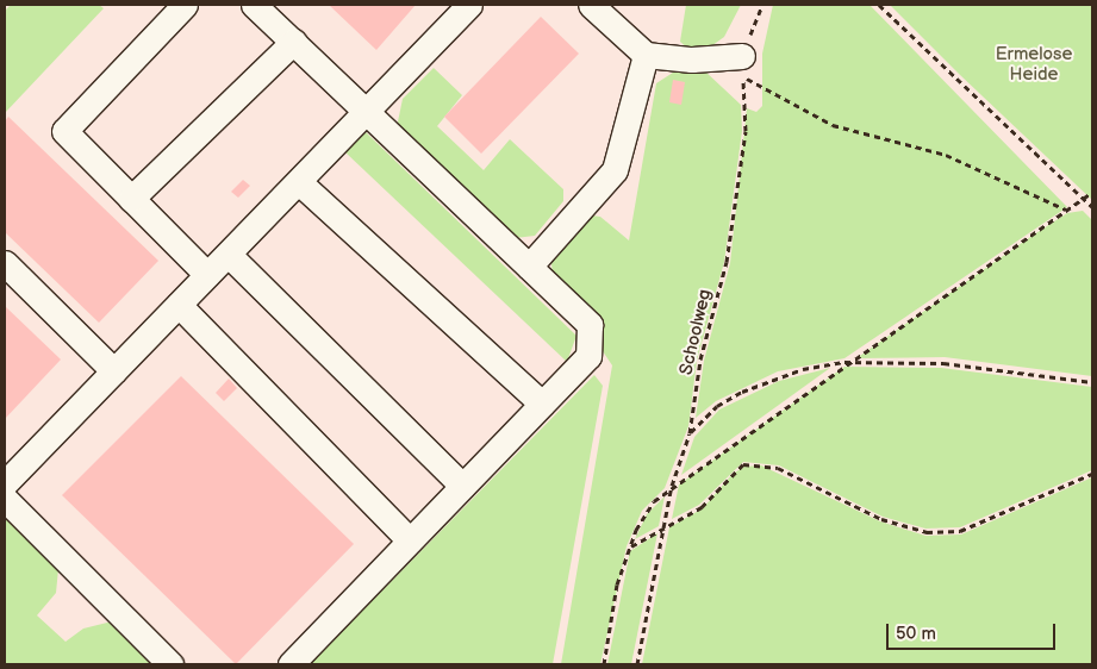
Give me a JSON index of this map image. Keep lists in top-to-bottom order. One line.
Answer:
{"streets":{"path":["Schoolweg"]},"parks":["Ermelose Heide"],"scale_bar":"50 m"}
